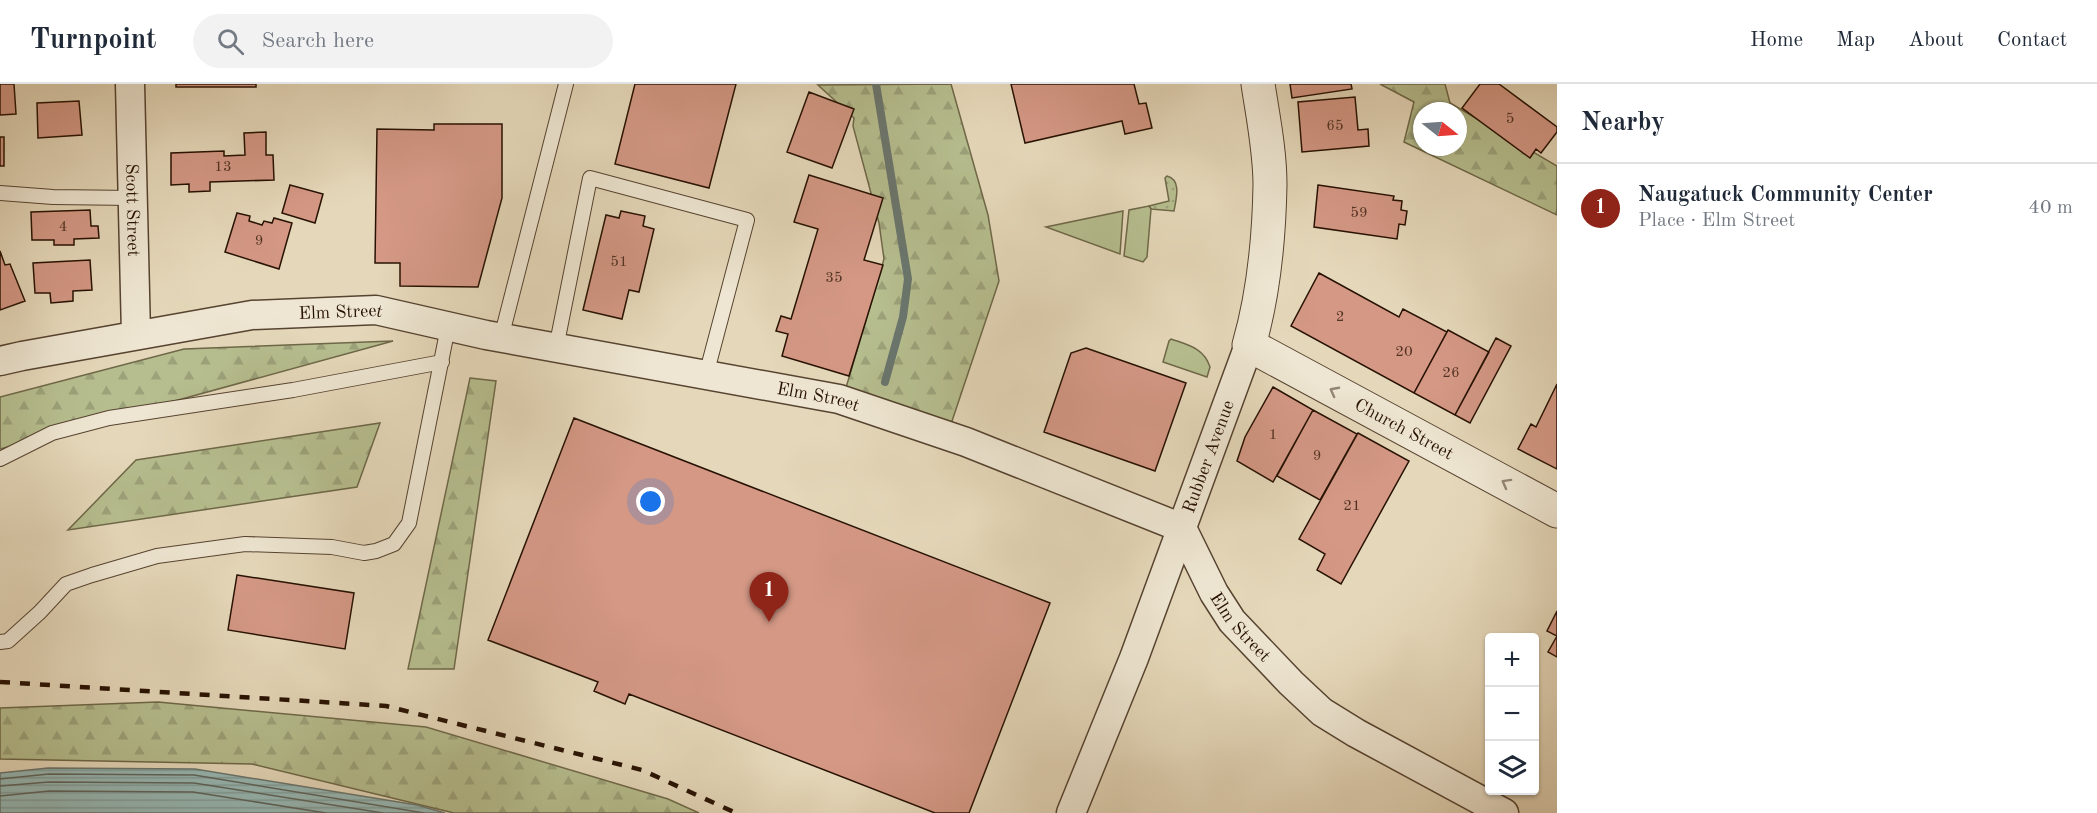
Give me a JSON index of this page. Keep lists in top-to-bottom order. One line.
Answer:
{"streets":{"street":["Scott Street","Elm Street","Church Street","Rubber Avenue"]},"crossings":[["Scott Street","Elm Street"],["Elm Street","Rubber Avenue"],["Church Street","Rubber Avenue"]],"one_way":["Church Street"],"house_numbers":["5","65","13","59","4","9","51","35","2","20","26","1","9","21"],"north":"right","page":{"header":"Turnpoint","search":"Search here","nav":["Home","Map","About","Contact"],"heading":"Nearby","list":[{"mark":"1","name":"Naugatuck Community Center","note":"Place · Elm Street","value":"40 m"}],"pins":"1","map_buttons":["+","−"]}}
